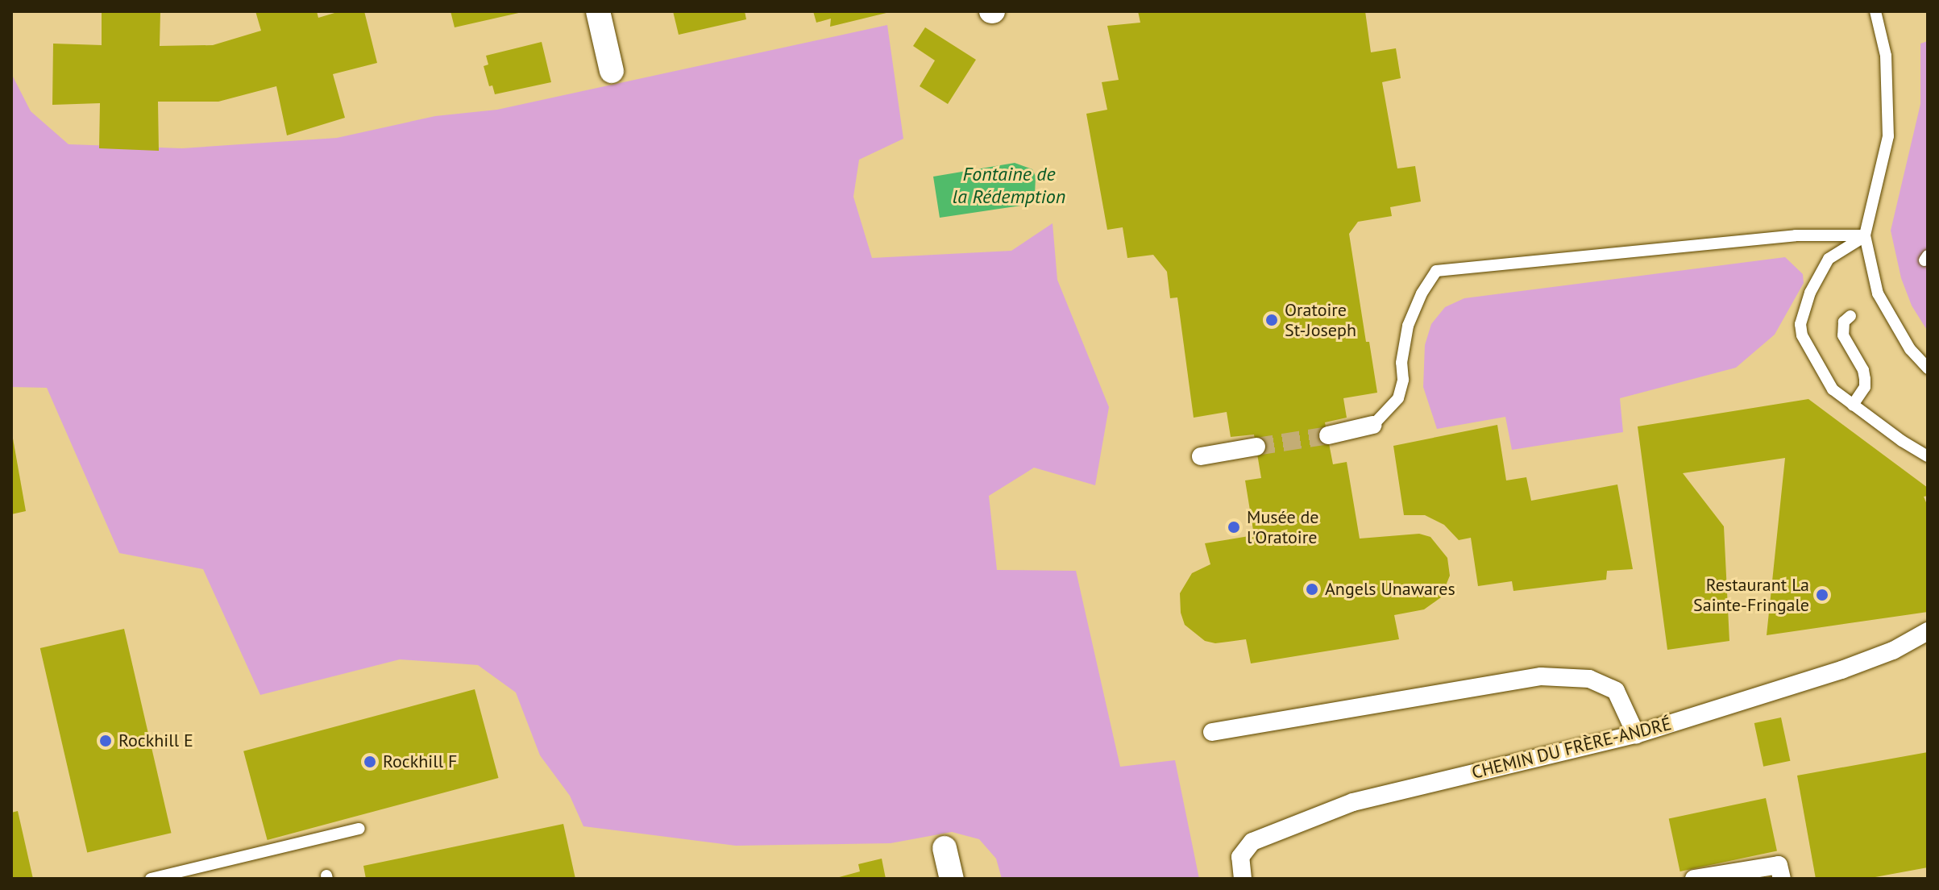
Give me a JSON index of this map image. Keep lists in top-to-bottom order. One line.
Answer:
{"streets":{"street":["CHEMIN DU FRÈRE-ANDRÉ"]},"water":["Fontaine de la Rédemption"],"places":["Oratoire St-Joseph","Musée de l'Oratoire","Angels Unawares","Restaurant La Sainte-Fringale","Rockhill E","Rockhill F"]}
